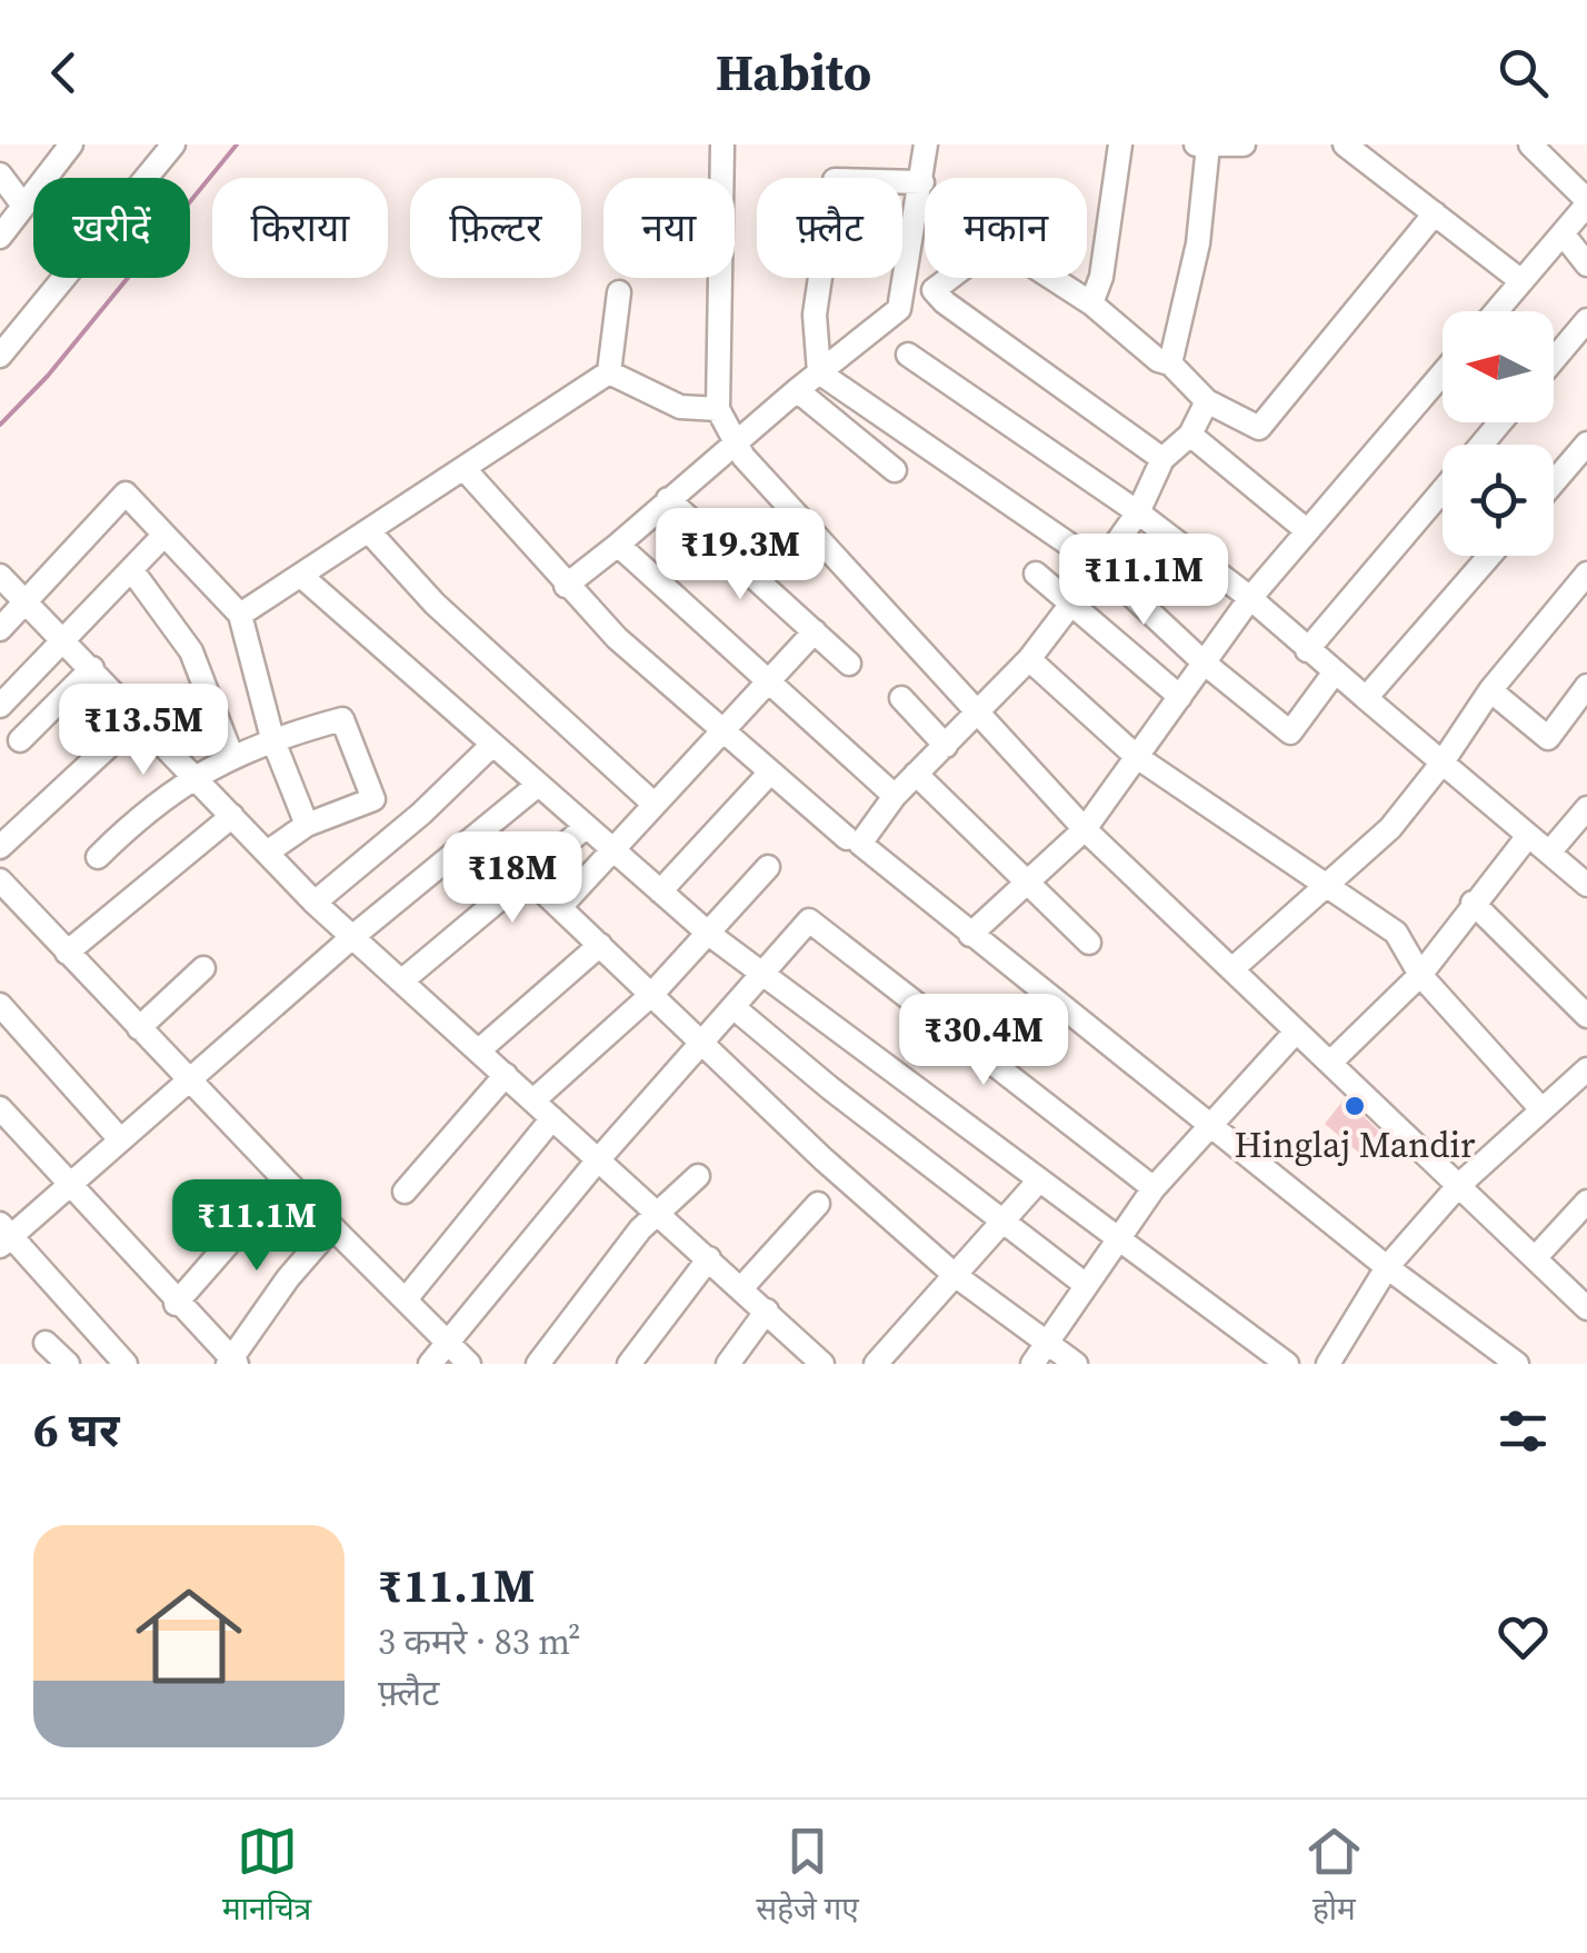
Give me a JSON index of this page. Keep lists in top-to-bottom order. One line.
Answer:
{"places":["Hinglaj Mandir"],"north":"left","page":{"header":"Habito","chip":["खरीदें","किराया","फ़िल्टर","नया","फ़्लैट","मकान"],"price":["₹19.3M","₹11.1M","₹13.5M","₹18M","₹30.4M","₹11.1M"],"heading":"6 घर","list":[{"name":"₹11.1M","note":"3 कमरे · 83 m² · फ़्लैट"}],"tabs":["मानचित्र","सहेजे गए","होम"]}}
